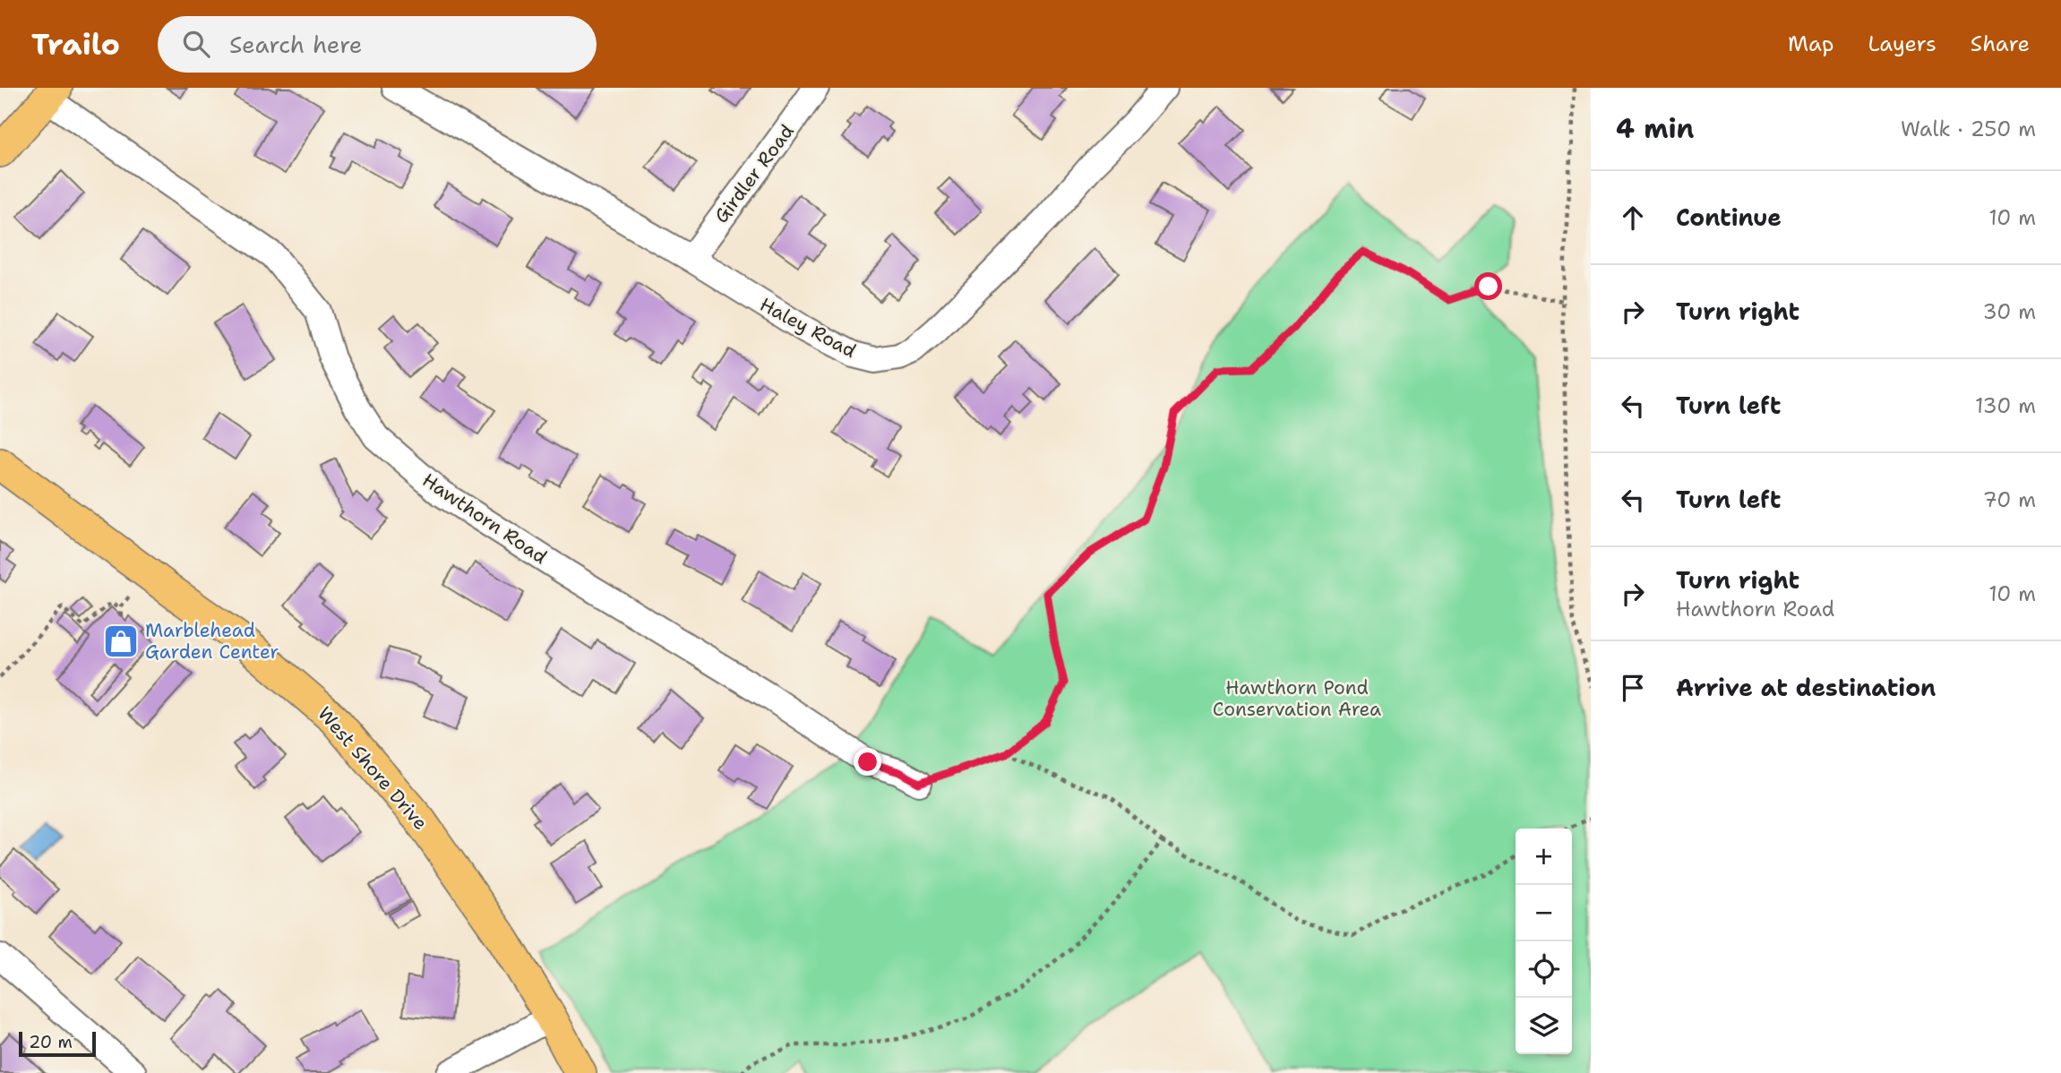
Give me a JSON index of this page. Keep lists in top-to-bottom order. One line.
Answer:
{"streets":{"main road":["West Shore Drive"],"street":["Girdler Road","Haley Road","Hawthorn Road"]},"crossings":[["Girdler Road","Haley Road"]],"parks":["Hawthorn Pond Conservation Area"],"places":{"shop":["Marblehead Garden Center"]},"scale_bar":"20 m","page":{"header":"Trailo","search":"Search here","nav":["Map","Layers","Share"],"heading":["4 min","Walk · 250 m"],"list":[["Continue","10 m"],["Turn right","30 m"],["Turn left","130 m"],["Turn left","70 m"],["Turn right","Hawthorn Road","10 m"],"Arrive at destination"],"map_buttons":["+","−"],"scale":"20 m"}}
